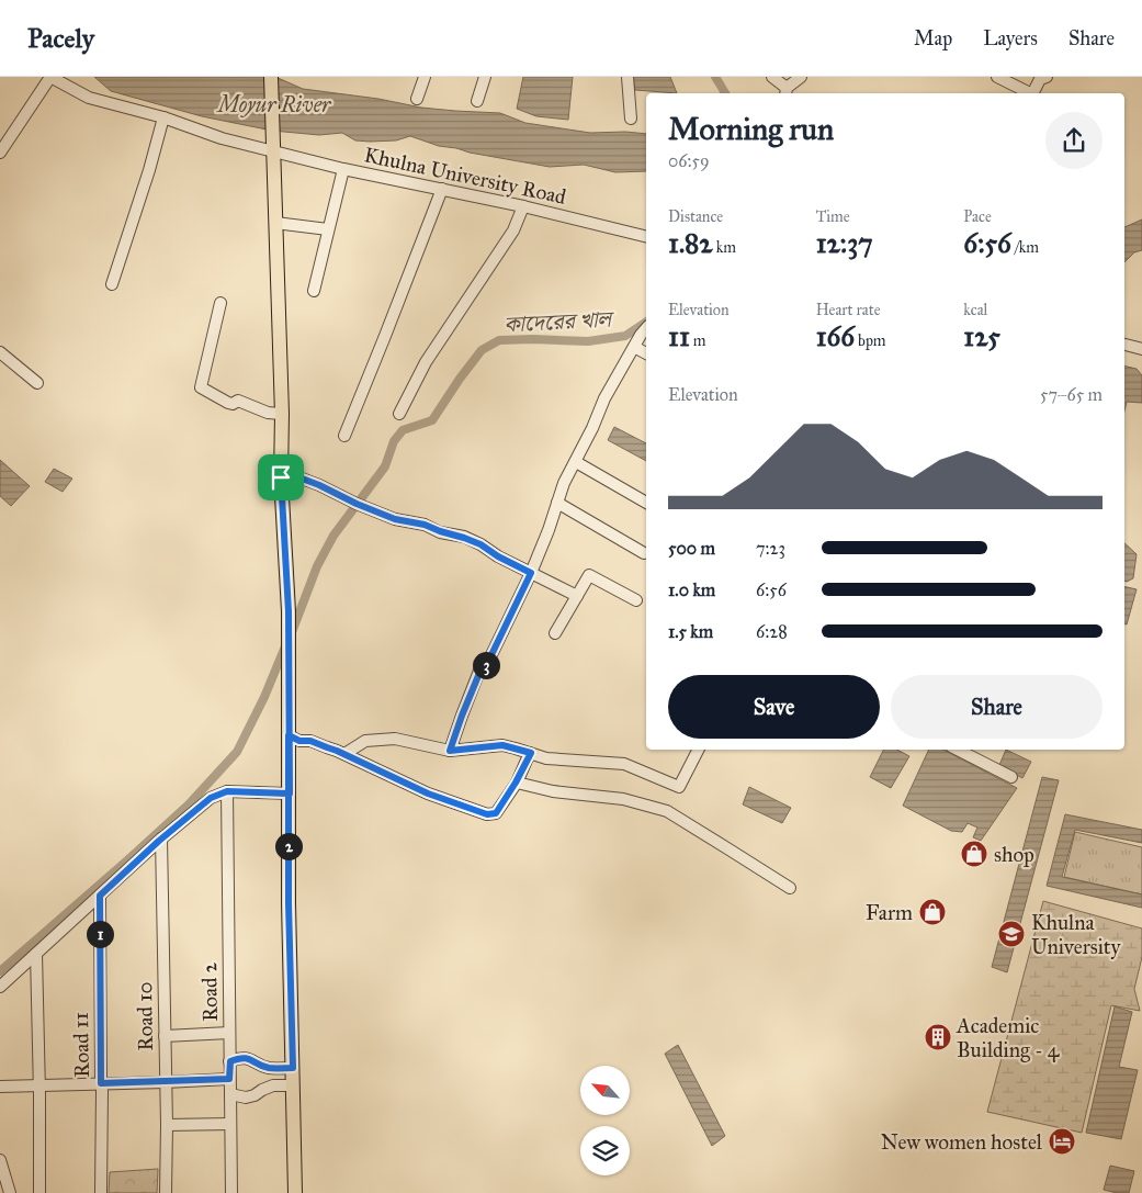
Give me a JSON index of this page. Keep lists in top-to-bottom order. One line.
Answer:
{"streets":{"street":["Khulna University Road","Road 2","Road 10","Road 11"]},"water":["Moyur River","কাদেরের খাল"],"places":{"shop":["shop","Farm"],"school or university":["Khulna University"],"building":["Academic Building - 4"],"hotel":["New women hostel"]},"north":"top left","page":{"header":"Pacely","nav":["Map","Layers","Share"],"heading":["Morning run","06:59"],"stats":[["Distance","1.82 km"],["Time","12:37"],["Pace","6:56 /km"],["Elevation","11 m"],["Heart rate","166 bpm"],["kcal","125"]],"chart":["Elevation","57–65 m"],"list":[{"name":"500 m","note":"7:23"},{"name":"1.0 km","note":"6:56"},{"name":"1.5 km","note":"6:28"}],"pins":["3","2","1"],"buttons":["Save","Share"]}}
